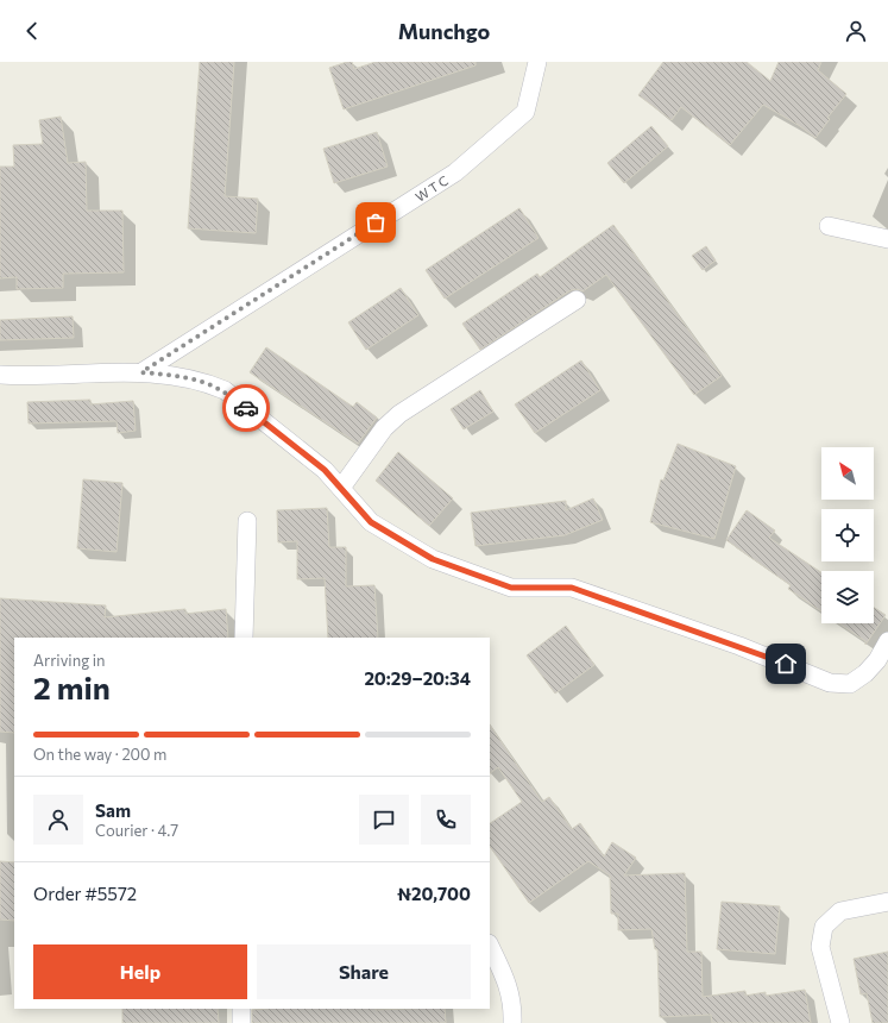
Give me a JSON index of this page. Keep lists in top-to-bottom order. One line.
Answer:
{"streets":{"street":["W T C"]},"north":"top left","page":{"header":"Munchgo","heading":["2 min","Arriving in","20:29–20:34"],"panel":["Sam","Courier · 4.7","Order #5572","₦20,700"],"bar":"On the way · 200 m","buttons":["Help","Share"]}}
